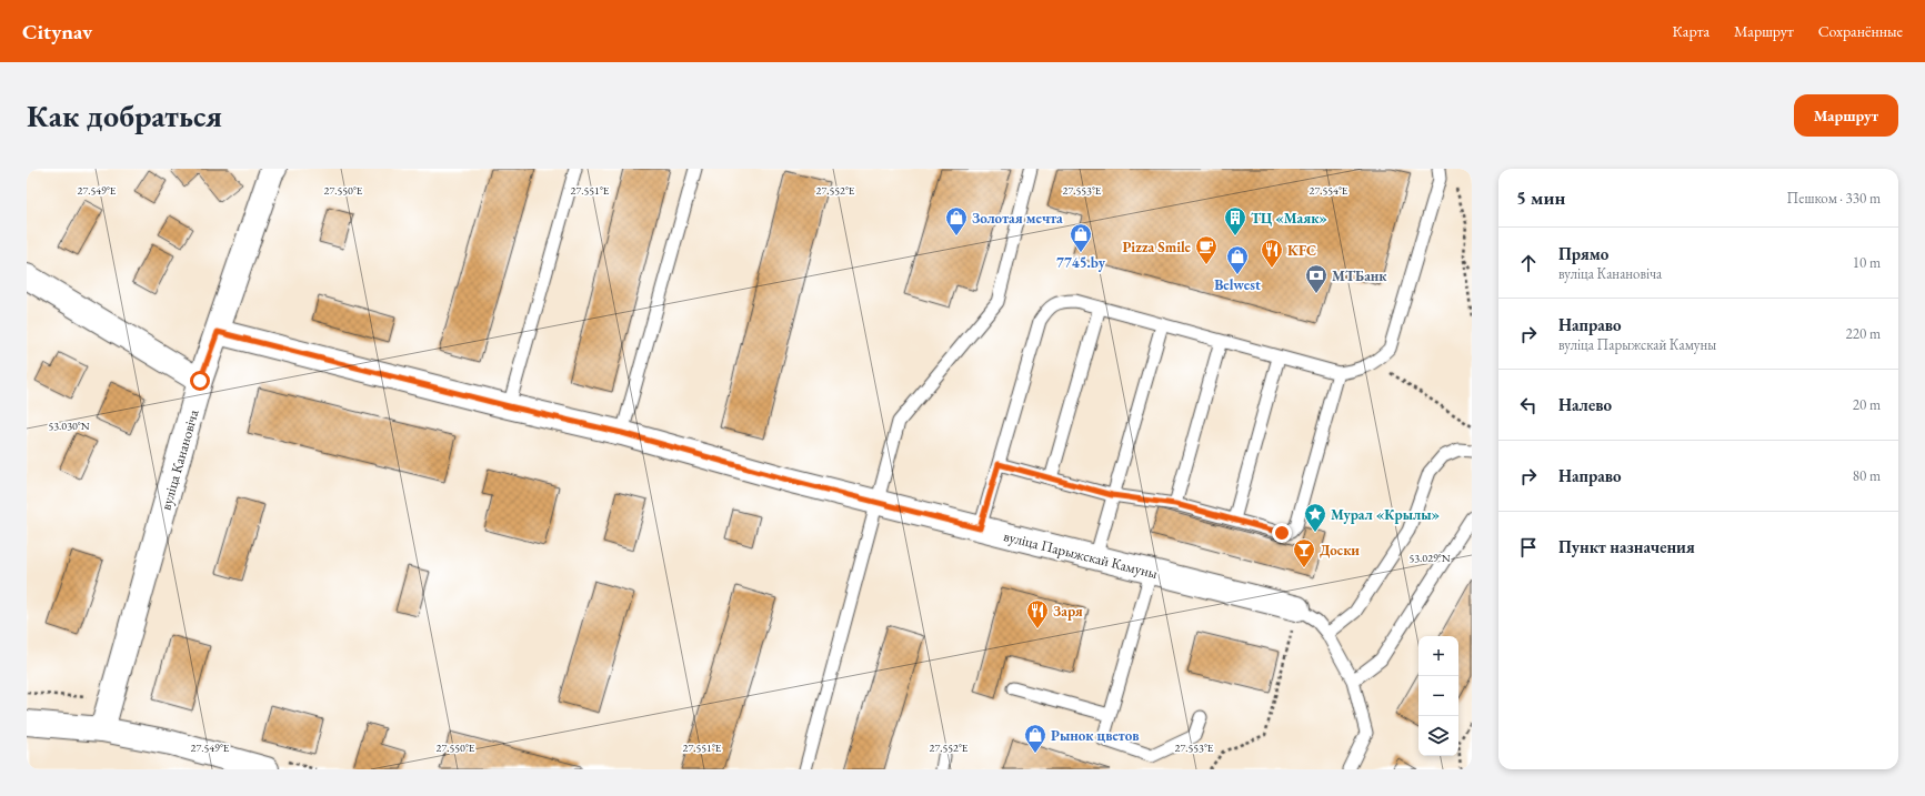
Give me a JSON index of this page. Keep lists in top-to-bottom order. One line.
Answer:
{"streets":{"street":["вуліца Канановіча","вуліца Парыжскай Камуны"]},"crossings":[["вуліца Канановіча","вуліца Парыжскай Камуны"]],"places":{"shop":["Золотая мечта","7745.by","Belwest","Рынок цветов"],"building":["ТЦ «Маяк»"],"cafe":["Pizza Smile"],"restaurant":["KFC","Заря"],"bank":["МТБанк"],"place":["Мурал «Крылы»"],"bar":["Доски"]},"page":{"header":"Citynav","nav":["Карта","Маршрут","Сохранённые"],"buttons":"Маршрут","title":"Как добраться","heading":["5 мин","Пешком · 330 m"],"list":[["Прямо","вуліца Канановіча","10 m"],["Направо","вуліца Парыжскай Камуны","220 m"],["Налево","20 m"],["Направо","80 m"],"Пункт назначения"],"map_buttons":["+","−"]},"coordinates":["27.549°E","27.550°E","27.551°E","27.552°E","27.553°E","27.554°E","53.030°N","53.029°N"]}
